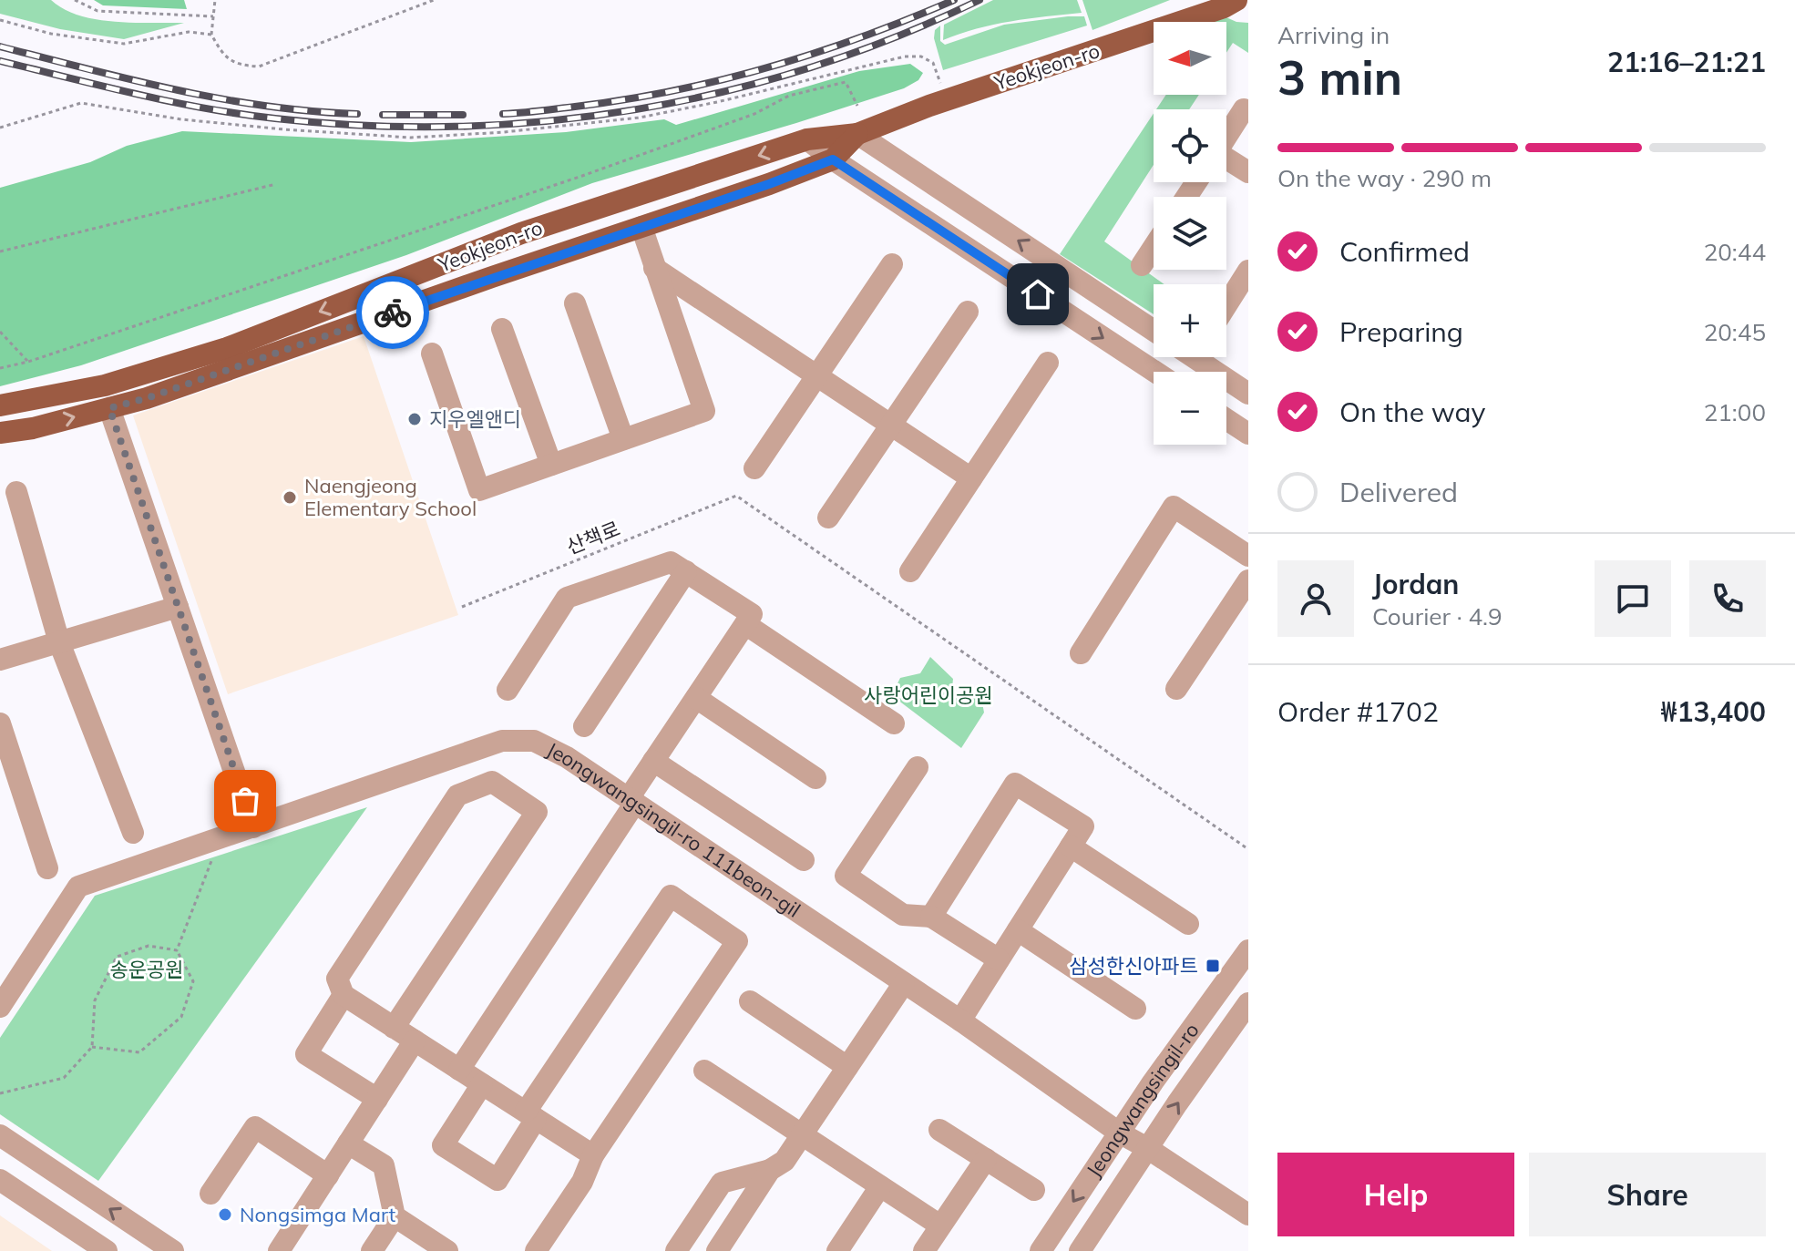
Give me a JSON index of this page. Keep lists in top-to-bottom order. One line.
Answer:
{"streets":{"main road":["Yeokjeon-ro"],"street":["Jeongwangsingil-ro 111beon-gil","Jeongwangsingil-ro"],"path":["산책로"]},"crossings":[["Jeongwangsingil-ro 111beon-gil","Jeongwangsingil-ro"]],"parks":["사랑어린이공원","송운공원"],"places":{"other":["지우엘앤디","Naengjeong Elementary School","Nongsimga Mart"],"transit":["삼성한신아파트"]},"north":"left","page":{"heading":["3 min","Arriving in","21:16–21:21"],"panel":["Jordan","Courier · 4.9","Order #1702","₩13,400"],"map_buttons":["+","−"],"bar":"On the way · 290 m","list":[["Confirmed","20:44"],["Preparing","20:45"],["On the way","21:00"],"Delivered"],"buttons":["Help","Share"]}}
